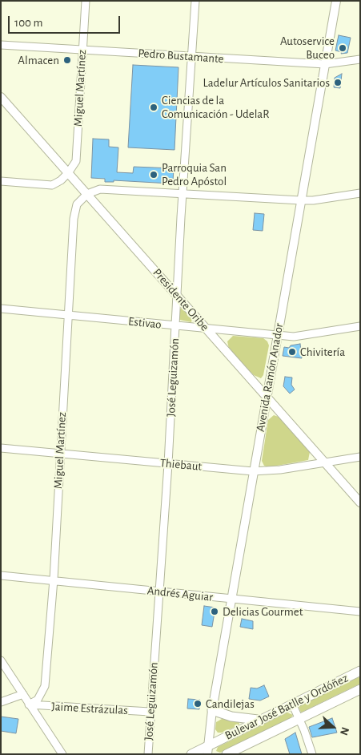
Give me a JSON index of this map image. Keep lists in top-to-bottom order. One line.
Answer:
{"streets":{"main road":["Bulevar José Batlle y Ordóñez"],"street":["Pedro Bustamante","Miguel Martínez","Presidente Oribe","Estivao","José Leguizamón","Avenida Ramón Anador","Thiebaut","Andrés Aguiar","Jaime Estrázulas"]},"crossings":[["Pedro Bustamante","Miguel Martínez"],["Pedro Bustamante","José Leguizamón"],["Pedro Bustamante","Avenida Ramón Anador"],["Miguel Martínez","Presidente Oribe"],["Miguel Martínez","Estivao"],["Miguel Martínez","Thiebaut"],["Miguel Martínez","Andrés Aguiar"],["Miguel Martínez","Jaime Estrázulas"],["Presidente Oribe","Estivao"],["Presidente Oribe","José Leguizamón"],["Presidente Oribe","Avenida Ramón Anador"],["Presidente Oribe","Thiebaut"],["Estivao","José Leguizamón"],["Estivao","Avenida Ramón Anador"],["José Leguizamón","Thiebaut"],["José Leguizamón","Andrés Aguiar"],["José Leguizamón","Jaime Estrázulas"],["Avenida Ramón Anador","Thiebaut"],["Avenida Ramón Anador","Andrés Aguiar"],["Avenida Ramón Anador","Bulevar José Batlle y Ordóñez"]],"places":["Autoservice Buceo","Almacen","Ladelur Artículos Sanitarios","Ciencias de la Comunicación - UdelaR","Parroquia San Pedro Apóstol","Chivitería","Delicias Gourmet","Candilejas"],"scale_bar":"100 m","north":"right"}
